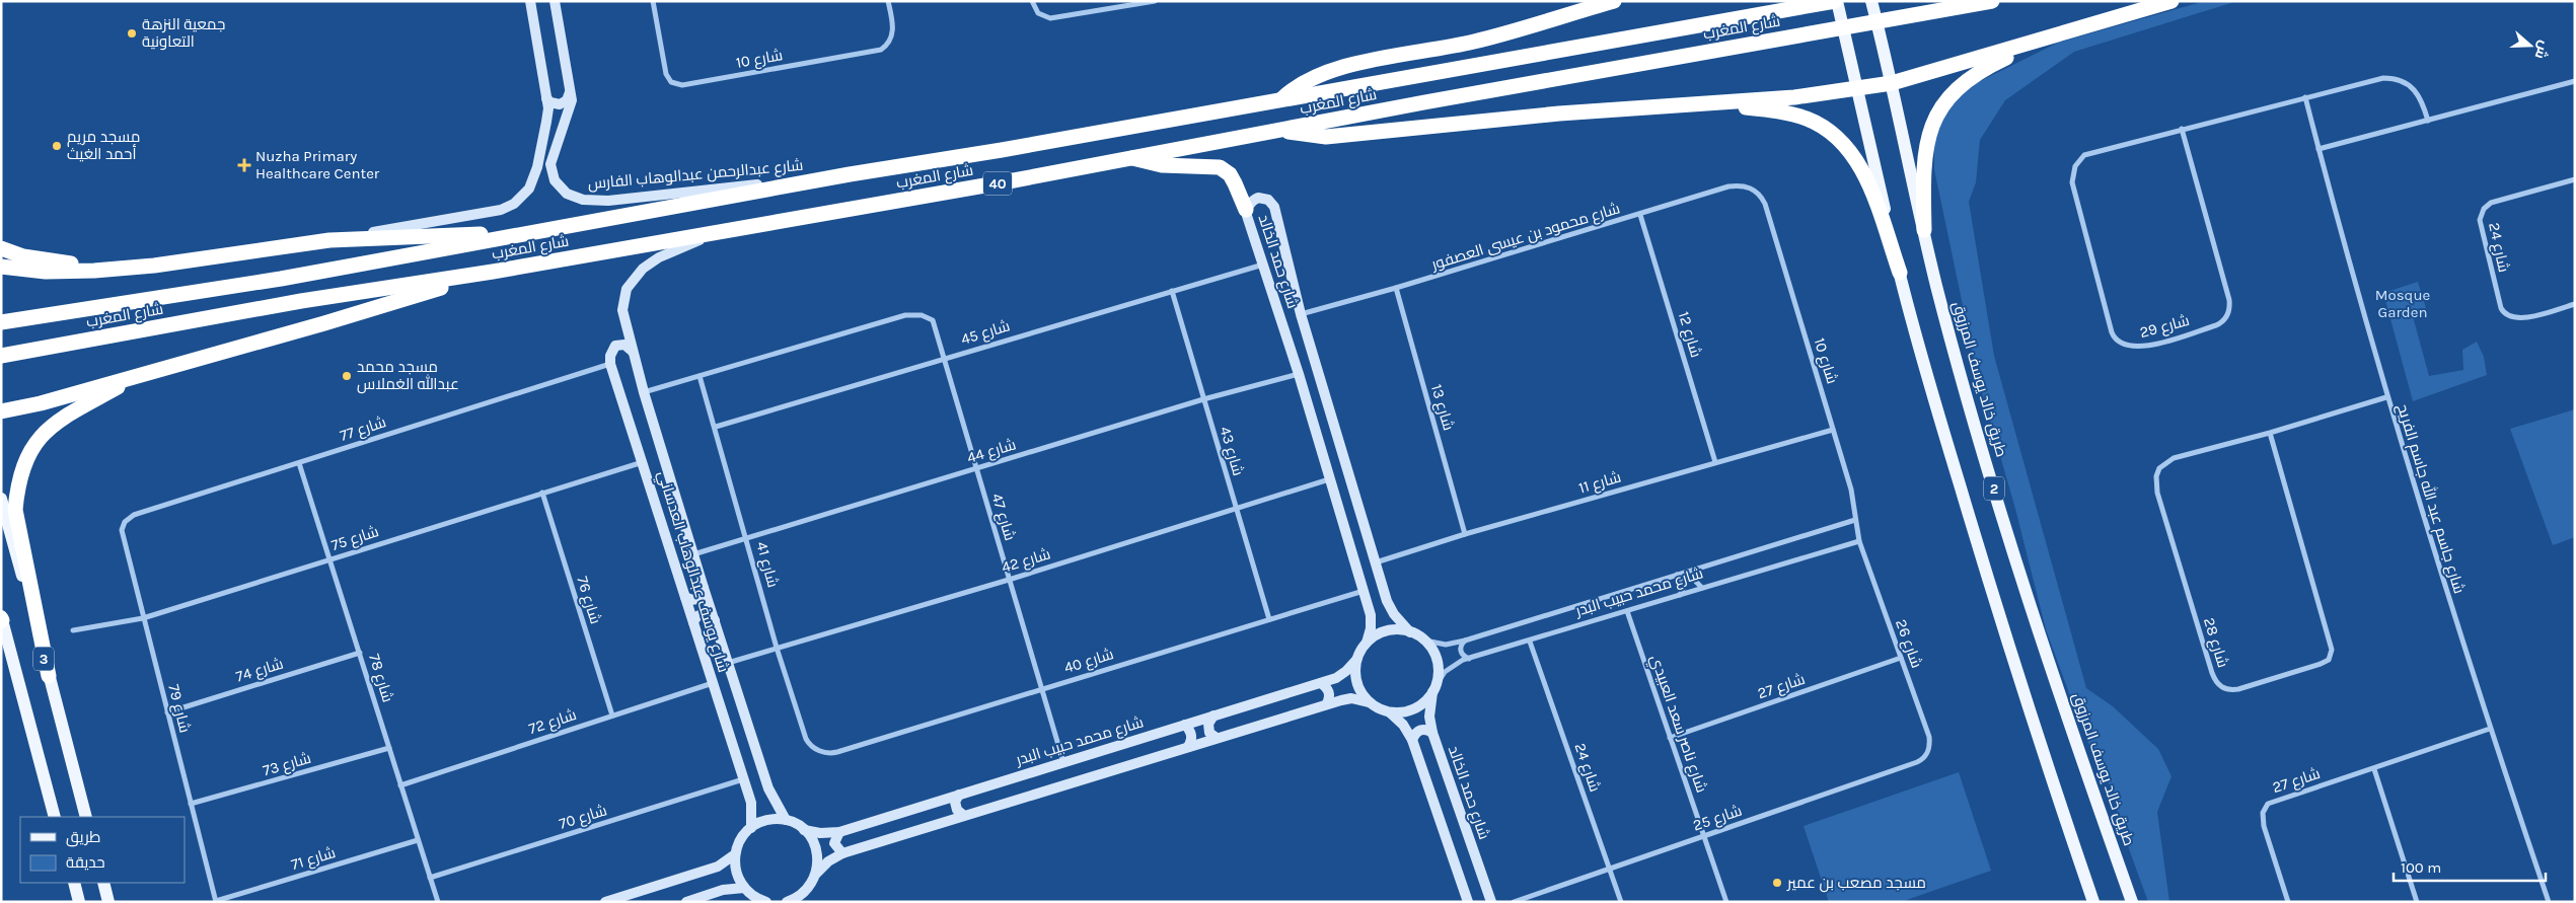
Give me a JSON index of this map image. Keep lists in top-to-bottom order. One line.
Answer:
{"streets":{"highway":["شارع المغرب","40"],"main road":["طريق خالد يوسف المرزوق","2","3"],"street":["شارع 10","شارع عبدالرحمن عبدالوهاب الفارس","شارع محمود بن عيسى العصفور","شارع 24","شارع حمد الخالد","شارع 29","شارع 45","شارع 12","شارع 13","شارع 77","شارع 44","شارع 43","شارع 11","شارع جاسم عبد الله جاسم الفريح","شارع 47","شارع 75","شارع 42","شارع 41","شارع يوسف عبدالوهاب العدساني","شارع محمد حبيب البدر","شارع 76","شارع 28","شارع 26","شارع 40","شارع 74","شارع 78","شارع 27","شارع 79","شارع 72","شارع ناصر سعد العبيدي","شارع 73","شارع 70","شارع 25","شارع 71"]},"crossings":[["شارع المغرب","شارع عبدالرحمن عبدالوهاب الفارس"],["شارع المغرب","2"],["شارع المغرب","شارع يوسف عبدالوهاب العدساني"],["شارع 10","شارع محمود بن عيسى العصفور"],["شارع 10","شارع 11"],["شارع 10","شارع محمد حبيب البدر"],["شارع 10","شارع 26"],["شارع محمود بن عيسى العصفور","شارع حمد الخالد"],["شارع محمود بن عيسى العصفور","شارع 12"],["شارع محمود بن عيسى العصفور","شارع 13"],["شارع 24","شارع محمد حبيب البدر"],["شارع 24","شارع 25"],["شارع حمد الخالد","شارع 45"],["شارع حمد الخالد","شارع 44"],["شارع حمد الخالد","شارع 11"],["شارع حمد الخالد","شارع 42"],["شارع حمد الخالد","شارع محمد حبيب البدر"],["شارع حمد الخالد","شارع 40"],["شارع 29","شارع جاسم عبد الله جاسم الفريح"],["شارع 45","شارع 43"],["شارع 45","شارع 47"],["شارع 45","شارع 41"],["شارع 12","شارع 11"],["شارع 13","شارع 11"],["شارع 77","شارع يوسف عبدالوهاب العدساني"],["شارع 77","شارع 78"],["شارع 77","شارع 79"],["شارع 44","شارع 43"],["شارع 44","شارع 47"],["شارع 44","شارع 41"],["شارع 44","شارع يوسف عبدالوهاب العدساني"],["شارع 43","شارع 42"],["شارع 43","شارع 40"],["شارع جاسم عبد الله جاسم الفريح","شارع 28"],["شارع جاسم عبد الله جاسم الفريح","شارع 27"],["شارع 47","شارع 42"],["شارع 47","شارع 41"],["شارع 47","شارع محمد حبيب البدر"],["شارع 47","شارع 40"],["شارع 75","شارع يوسف عبدالوهاب العدساني"],["شارع 75","شارع 76"],["شارع 75","شارع 78"],["شارع 75","شارع 79"],["شارع 42","شارع 41"],["شارع 42","شارع يوسف عبدالوهاب العدساني"],["شارع 41","شارع 40"],["شارع يوسف عبدالوهاب العدساني","شارع محمد حبيب البدر"],["شارع يوسف عبدالوهاب العدساني","شارع 72"],["شارع يوسف عبدالوهاب العدساني","شارع 70"],["شارع محمد حبيب البدر","شارع 26"],["شارع محمد حبيب البدر","شارع ناصر سعد العبيدي"],["شارع 76","شارع 72"],["شارع 26","شارع 27"],["شارع 26","شارع 25"],["شارع 74","شارع 78"],["شارع 74","شارع 79"],["شارع 78","شارع 72"],["شارع 78","شارع 73"],["شارع 78","شارع 70"],["شارع 78","شارع 71"],["شارع 27","شارع ناصر سعد العبيدي"],["شارع 79","شارع 73"],["شارع 79","شارع 71"],["شارع ناصر سعد العبيدي","شارع 25"]],"parks":["Mosque Garden"],"places":{"other":["جمعية النزهة التعاونية","مسجد مريم أحمد الغيث","مسجد محمد عبدالله الغملاس","مسجد مصعب بن عمير"],"health":["Nuzha Primary Healthcare Center"]},"legend":["طريق","حديقة"],"scale_bar":"100 m","north":"right"}
